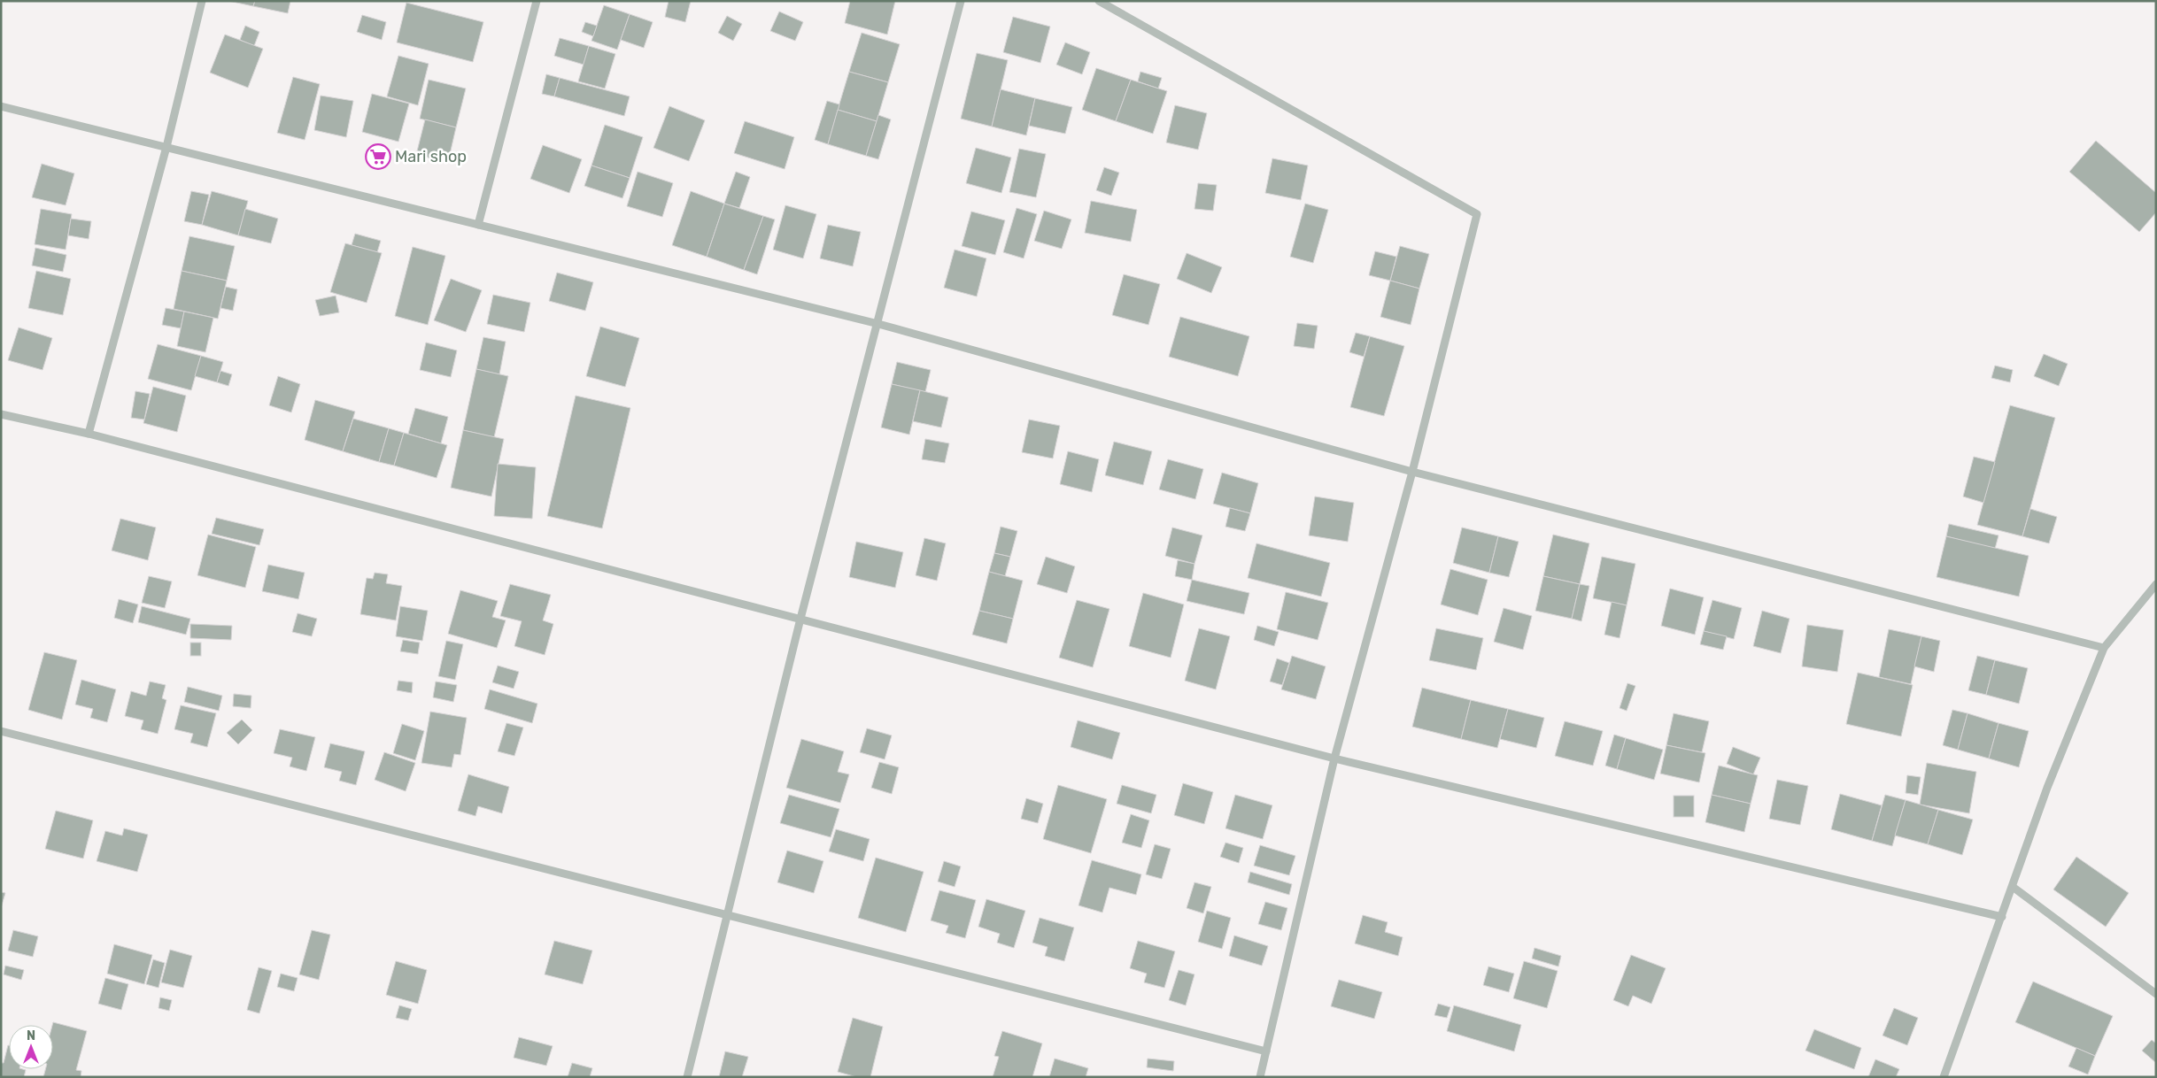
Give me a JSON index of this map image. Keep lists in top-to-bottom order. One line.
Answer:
{"places":{"supermarket":["Mari shop"]},"north":"top"}
